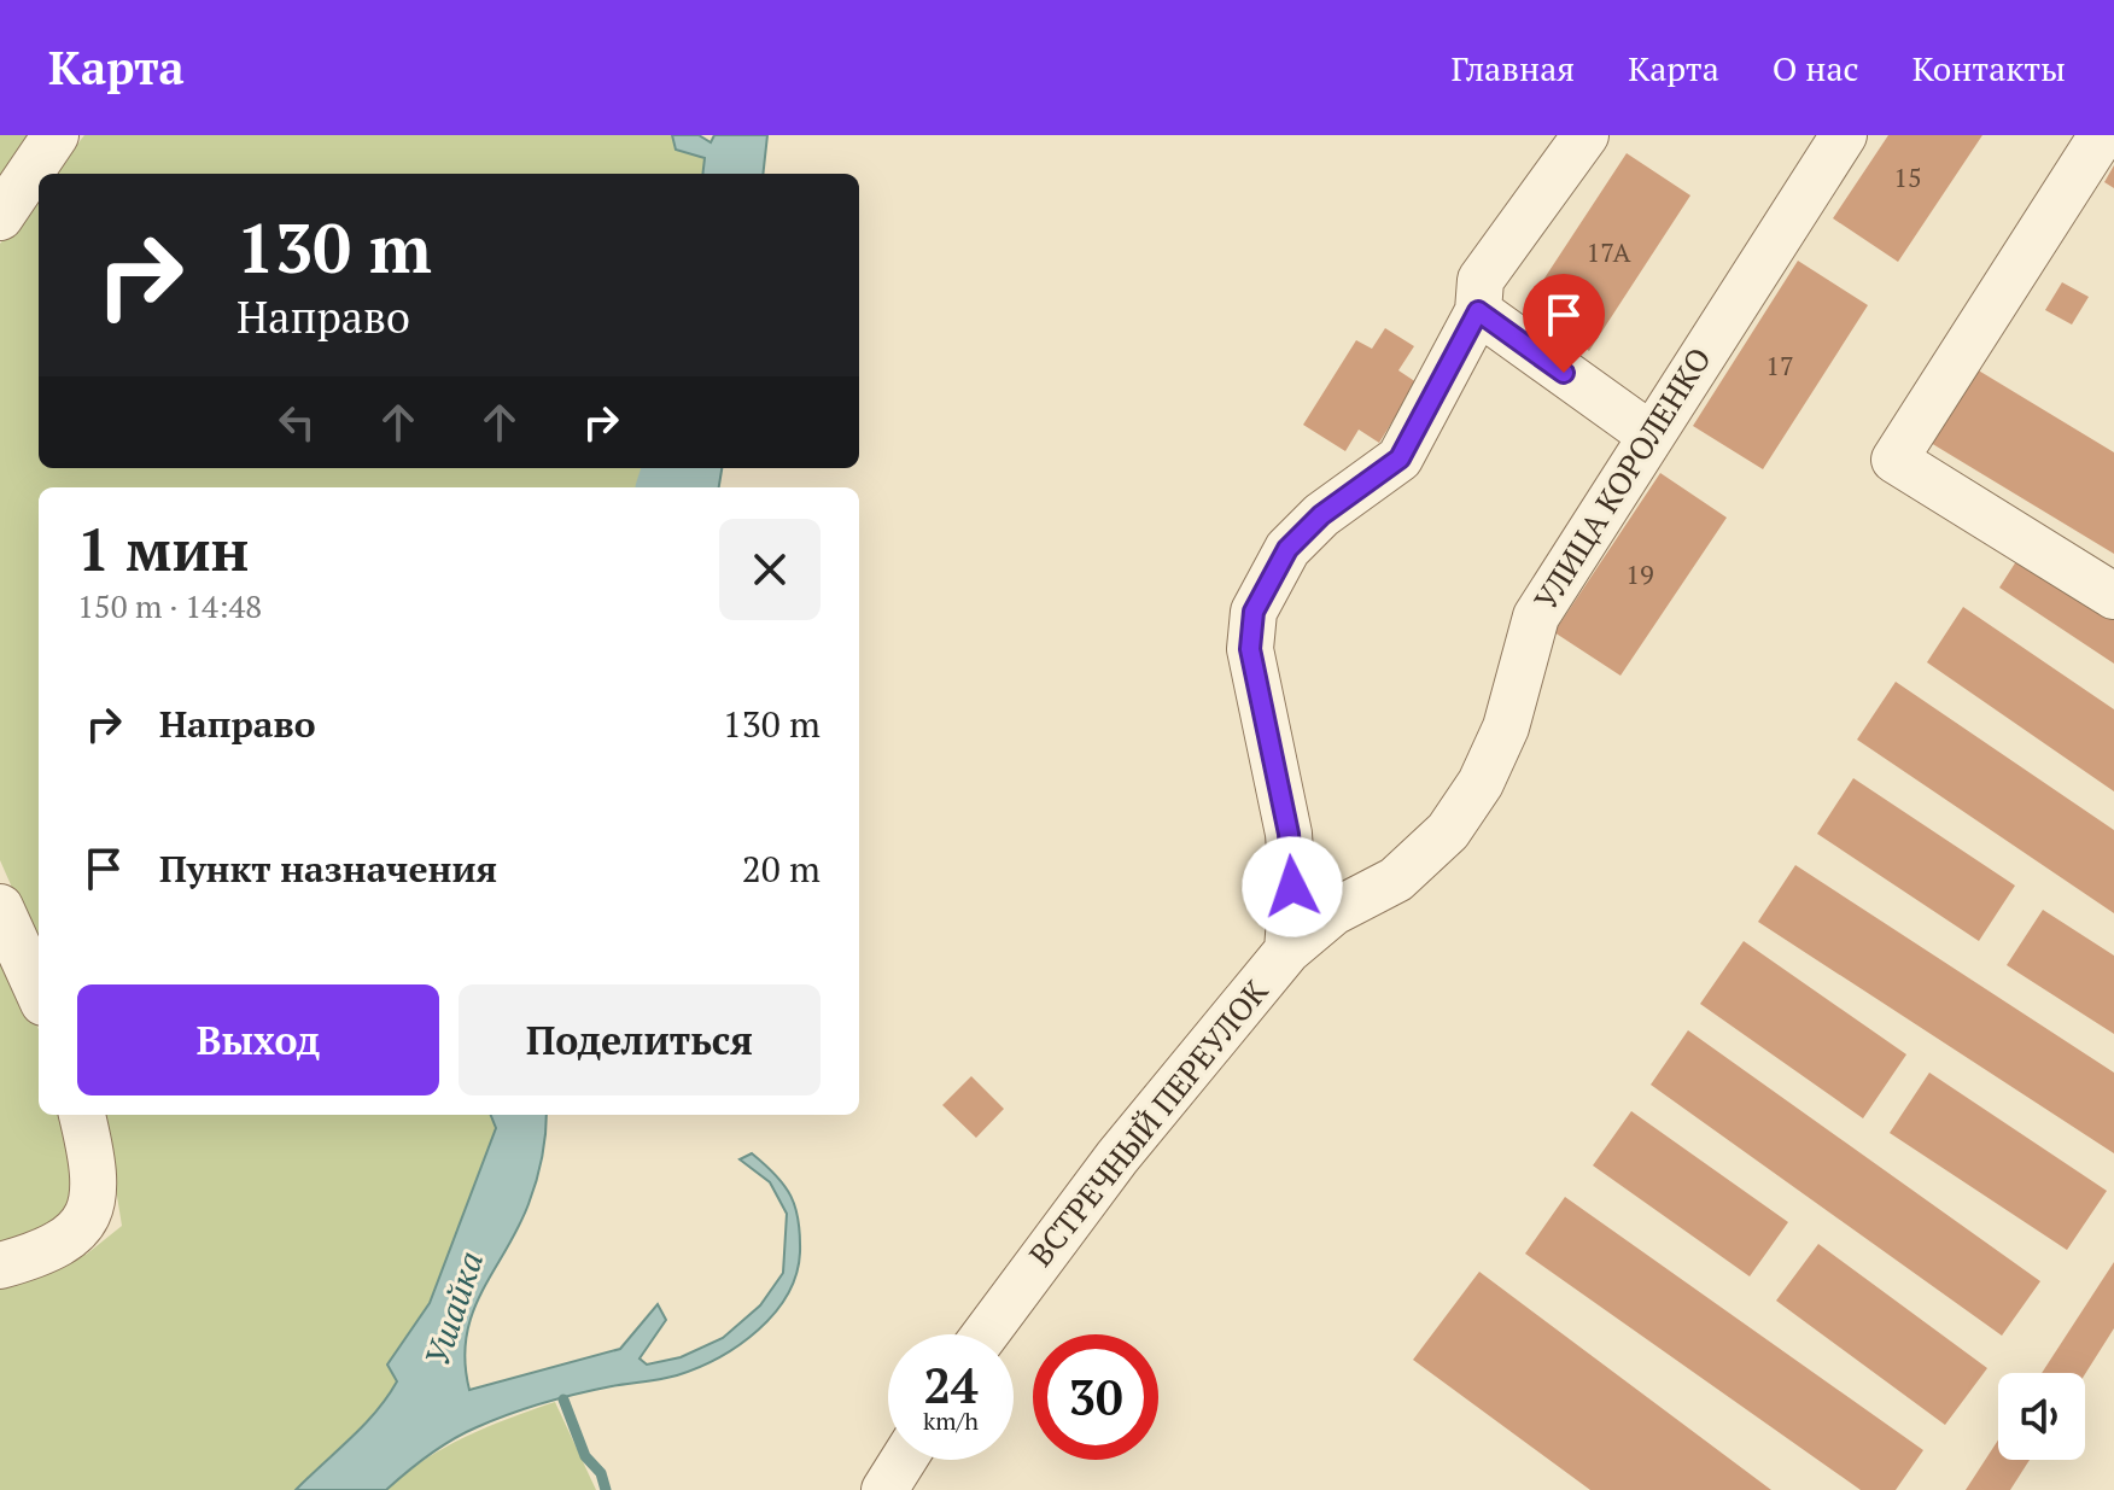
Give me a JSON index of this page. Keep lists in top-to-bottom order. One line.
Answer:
{"streets":{"street":["УЛИЦА КОРОЛЕНКО","ВСТРЕЧНЫЙ ПЕРЕУЛОК"]},"crossings":[["УЛИЦА КОРОЛЕНКО","ВСТРЕЧНЫЙ ПЕРЕУЛОК"]],"water":["Ушайка"],"house_numbers":["15","17А","17","19"],"page":{"header":"Карта","nav":["Главная","Карта","О нас","Контакты"],"turn":["130 m","Направо"],"heading":["1 мин","150 m · 14:48"],"list":[{"name":"Направо","value":"130 m"},{"name":"Пункт назначения","value":"20 m"}],"buttons":["Выход","Поделиться"],"speed":"24 km/h","limit":"30"}}
